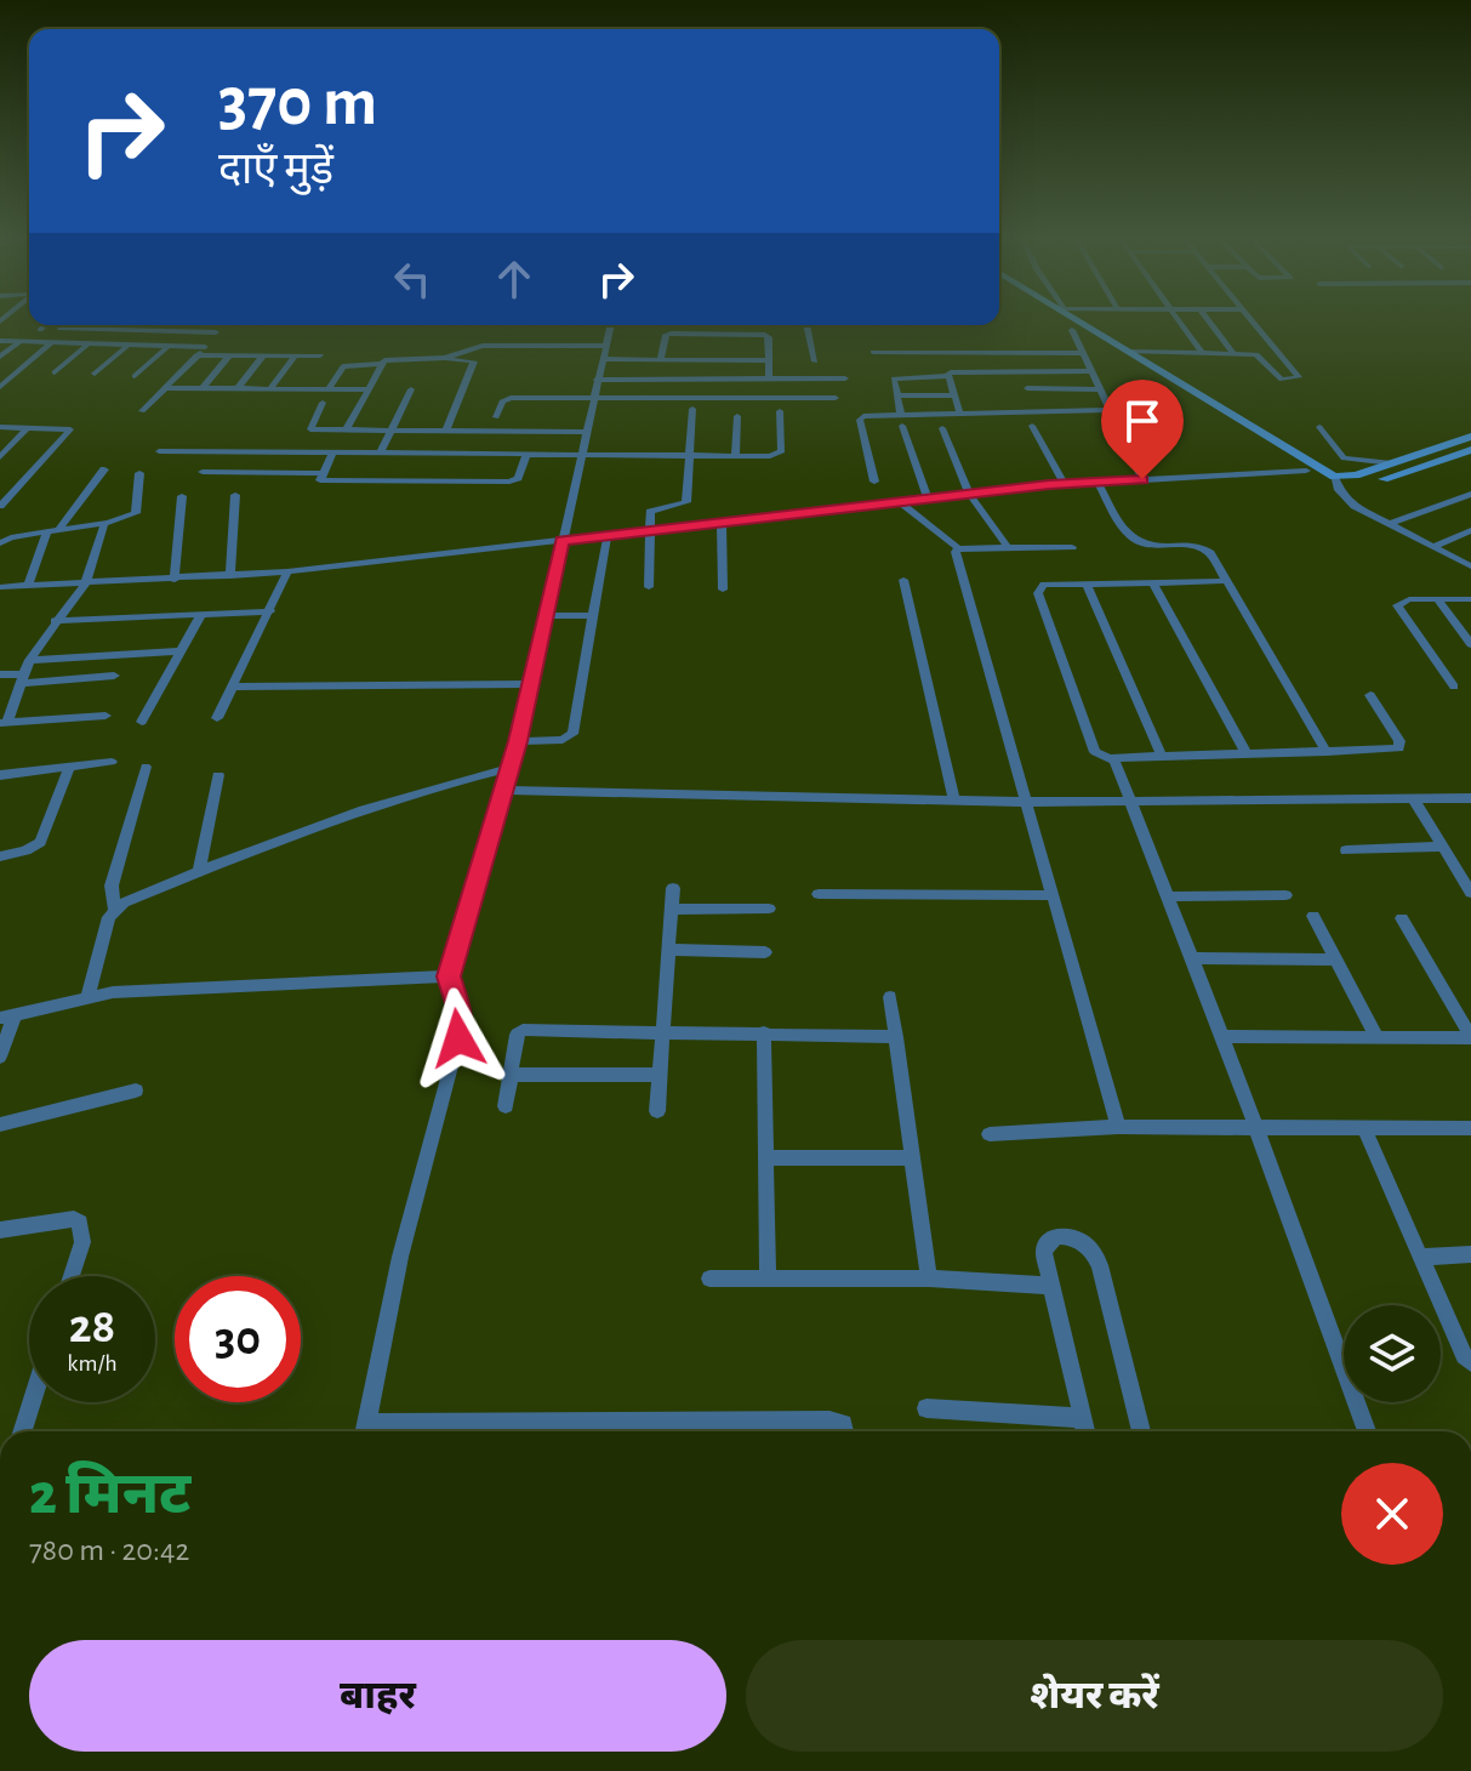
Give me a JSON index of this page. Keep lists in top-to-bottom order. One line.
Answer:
{"page":{"turn":["370 m","दाएँ मुड़ें"],"speed":"28 km/h","limit":"30","heading":["2 मिनट","780 m · 20:42"],"buttons":["बाहर","शेयर करें"]}}
